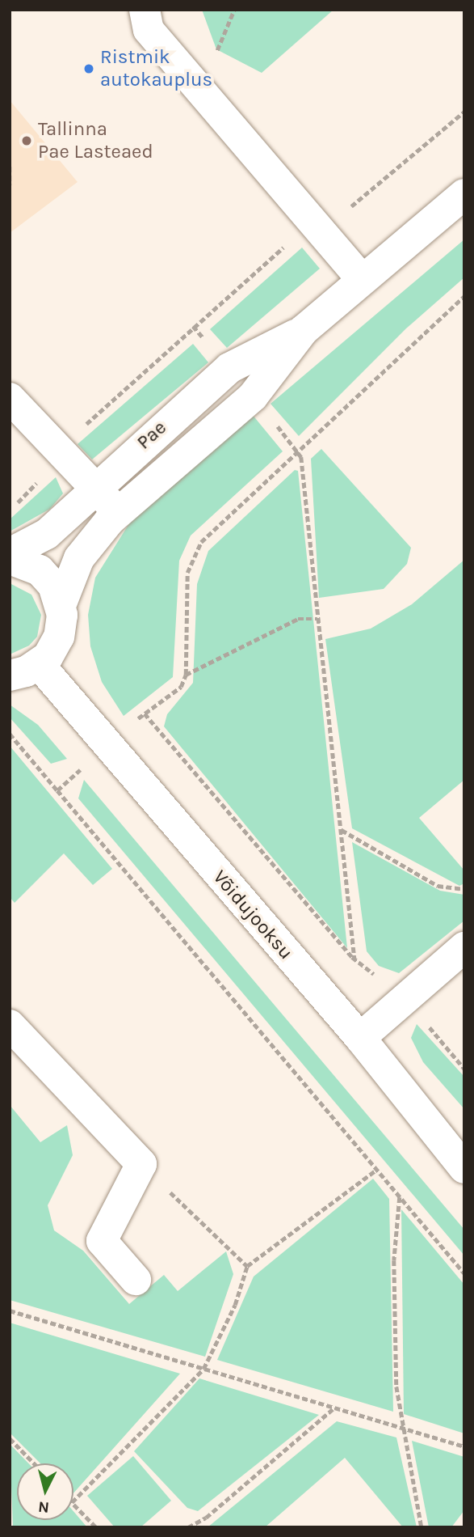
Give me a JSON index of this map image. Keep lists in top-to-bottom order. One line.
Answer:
{"streets":{"street":["Pae","Võidujooksu"]},"crossings":[["Pae","Võidujooksu"]],"places":["Ristmik autokauplus","Tallinna Pae Lasteaed"],"north":"bottom"}
